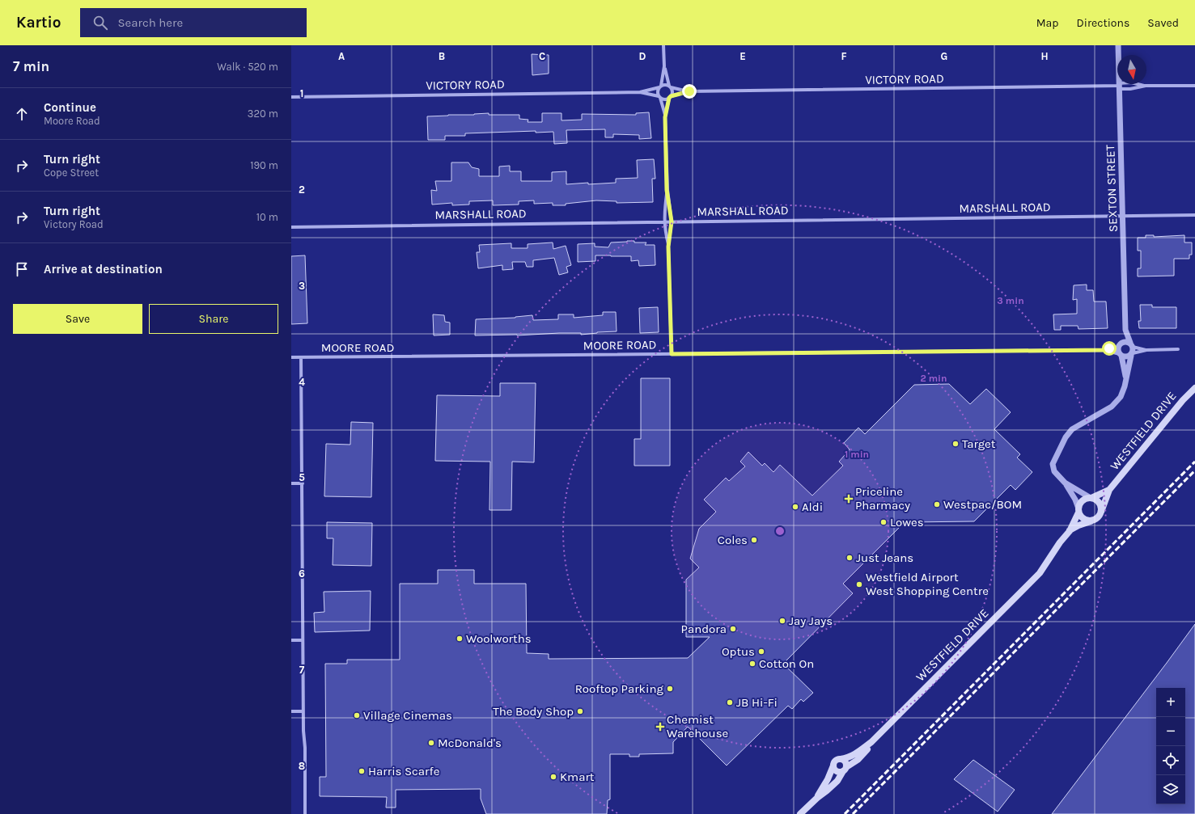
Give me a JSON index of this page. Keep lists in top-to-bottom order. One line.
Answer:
{"streets":{"main road":["WESTFIELD DRIVE"],"street":["VICTORY ROAD","SEXTON STREET","MARSHALL ROAD","MOORE ROAD"]},"crossings":[["VICTORY ROAD","SEXTON STREET"],["SEXTON STREET","MARSHALL ROAD"],["SEXTON STREET","MOORE ROAD"]],"places":{"other":["Target","Westpac/BOM","Aldi","Lowes","Coles","Just Jeans","Westfield Airport West Shopping Centre","Jay Jays","Pandora","Woolworths","Optus","Cotton On","Rooftop Parking","JB Hi-Fi","The Body Shop","Village Cinemas","McDonald's","Harris Scarfe","Kmart"],"health":["Priceline Pharmacy","Chemist Warehouse"]},"north":"bottom","page":{"header":"Kartio","search":"Search here","nav":["Map","Directions","Saved"],"heading":["7 min","Walk · 520 m"],"list":[["Continue","Moore Road","320 m"],["Turn right","Cope Street","190 m"],["Turn right","Victory Road","10 m"],"Arrive at destination"],"buttons":["Save","Share"],"map_buttons":["+","−"]},"grid":{"columns":["A","B","C","D","E","F","G","H"],"rows":["1","2","3","4","5","6","7","8"]},"rings":["3 min","2 min","1 min"]}
